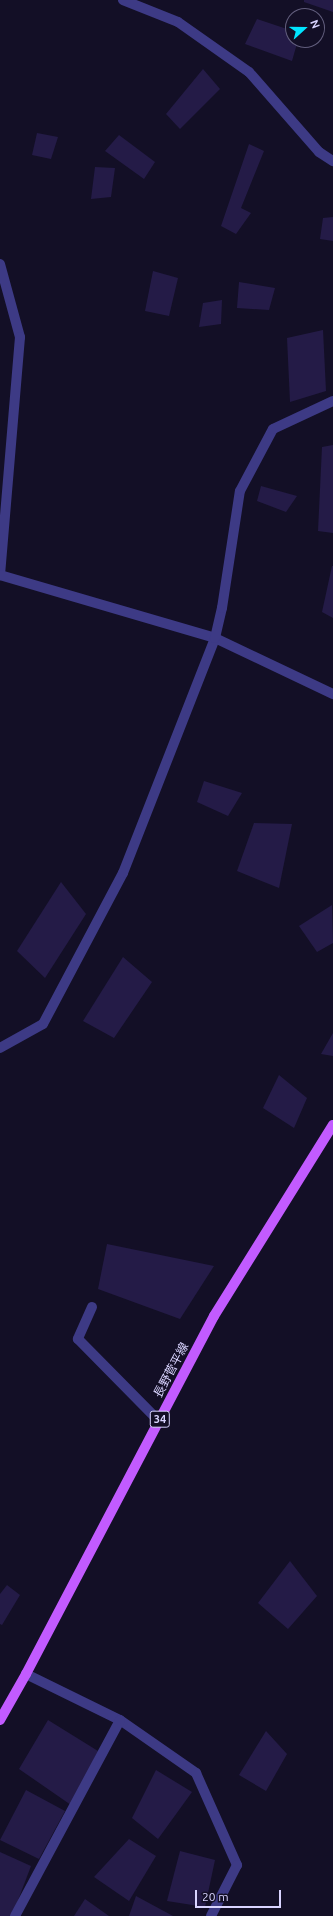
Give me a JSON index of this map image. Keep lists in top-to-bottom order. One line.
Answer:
{"streets":{"main road":["長野菅平線","34"]},"scale_bar":"20 m","north":"right"}
